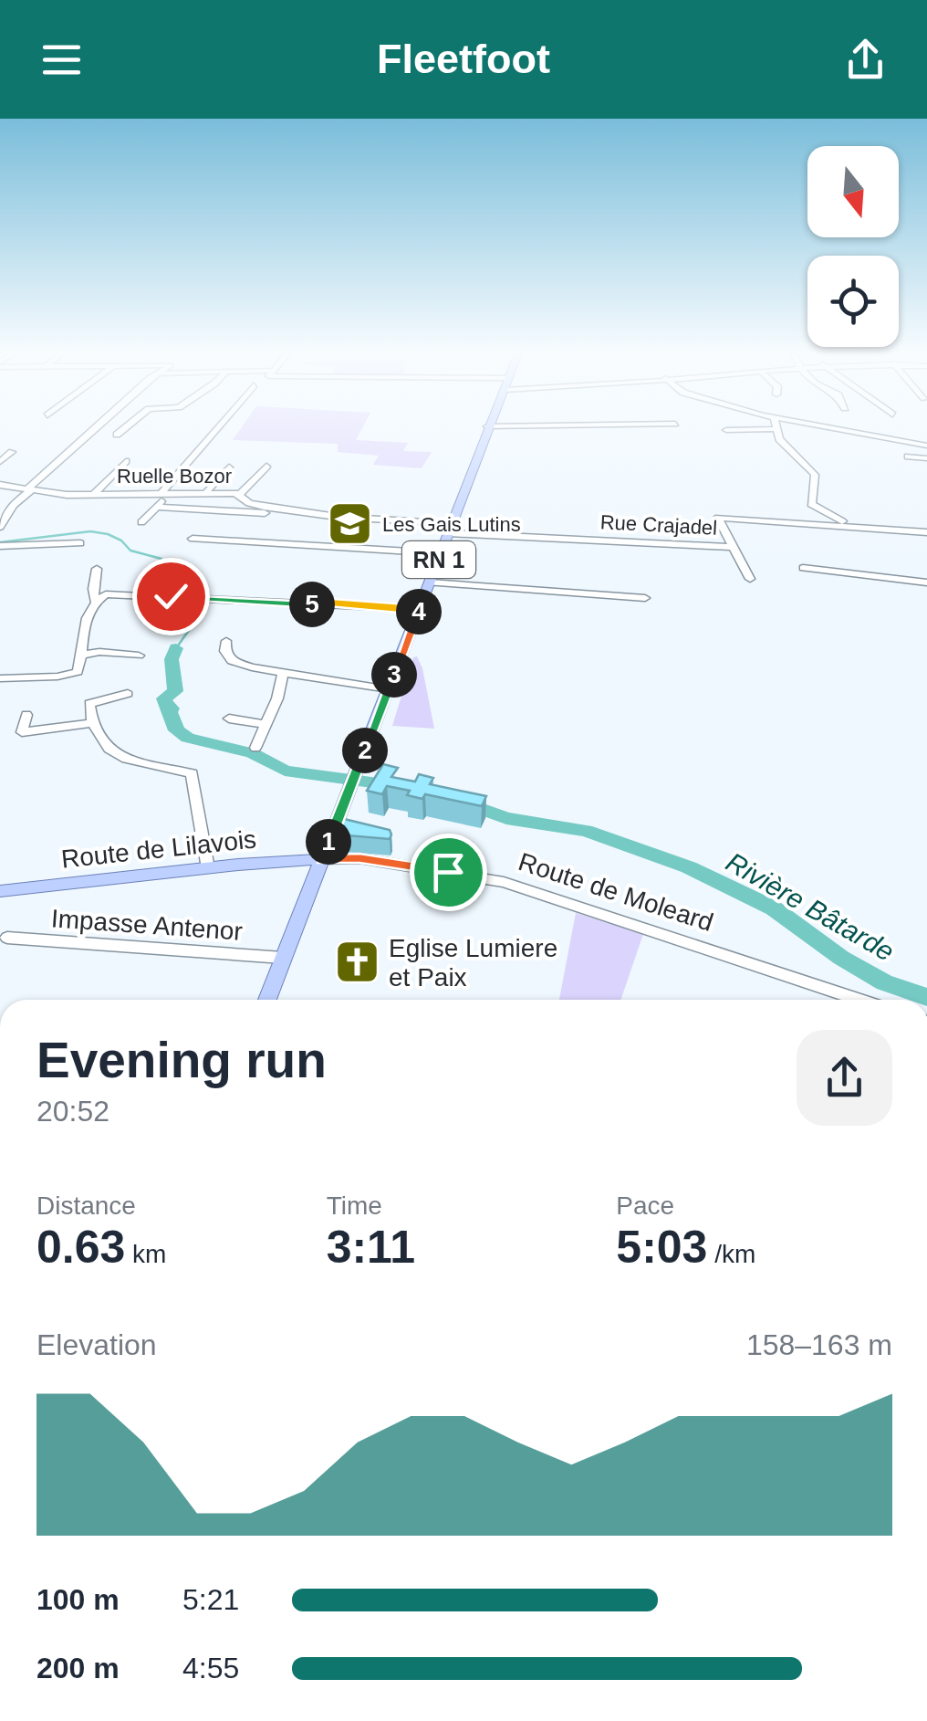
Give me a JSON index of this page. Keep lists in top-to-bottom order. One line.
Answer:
{"streets":{"main road":["RN 1","Route de Lilavois"],"street":["Ruelle Bozor","Rue Crajadel","Route de Moleard","Impasse Antenor"]},"crossings":[["Ruelle Bozor","Rue Crajadel"],["Ruelle Bozor","RN 1"],["Rue Crajadel","RN 1"],["RN 1","Route de Lilavois"],["RN 1","Route de Moleard"],["RN 1","Impasse Antenor"],["Route de Lilavois","Route de Moleard"]],"water":["Rivière Bâtarde"],"places":{"school or university":["Les Gais Lutins"],"church":["Eglise Lumiere et Paix"]},"north":"bottom","page":{"header":"Fleetfoot","pins":["5","4","3","2","1"],"heading":["Evening run","20:52"],"stats":[["Distance","0.63 km"],["Time","3:11"],["Pace","5:03 /km"]],"chart":["Elevation","158–163 m"],"list":[{"name":"100 m","note":"5:21"},{"name":"200 m","note":"4:55"}]}}
